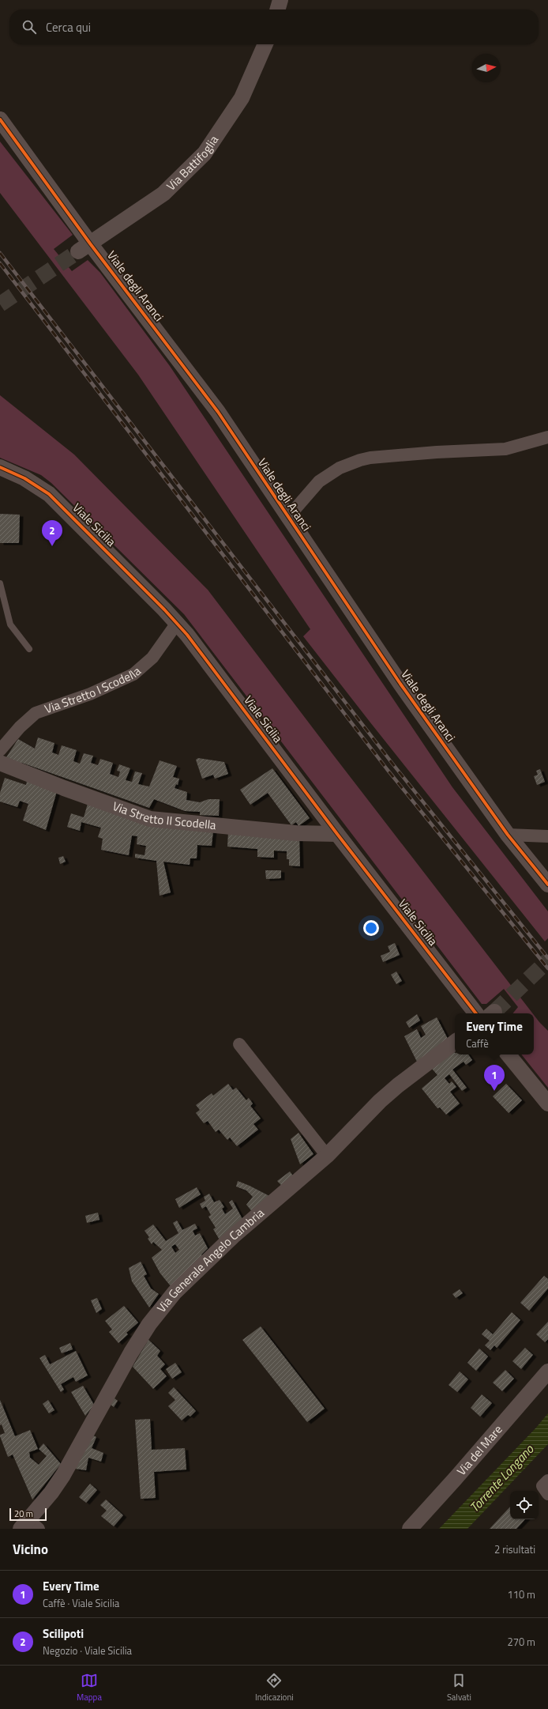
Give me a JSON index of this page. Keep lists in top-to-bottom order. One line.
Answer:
{"streets":{"street":["Via Battifoglia","Viale degli Aranci","Viale Sicilia","Via Stretto I Scodella","Via Stretto II Scodella","Via Generale Angelo Cambria","Via del Mare"]},"crossings":[["Via Battifoglia","Viale degli Aranci"],["Viale Sicilia","Via Stretto I Scodella"],["Viale Sicilia","Via Stretto II Scodella"]],"water":["Torrente Longano"],"scale_bar":"20 m","north":"right","page":{"search":"Cerca qui","pins":["2","1"],"popup":["Every Time","Caffè"],"scale":"20 m","heading":["Vicino","2 risultati"],"list":[{"mark":"1","name":"Every Time","note":"Caffè · Viale Sicilia","value":"110 m"},{"mark":"2","name":"Scilipoti","note":"Negozio · Viale Sicilia","value":"270 m"}],"nav":["Mappa","Indicazioni","Salvati"]}}
